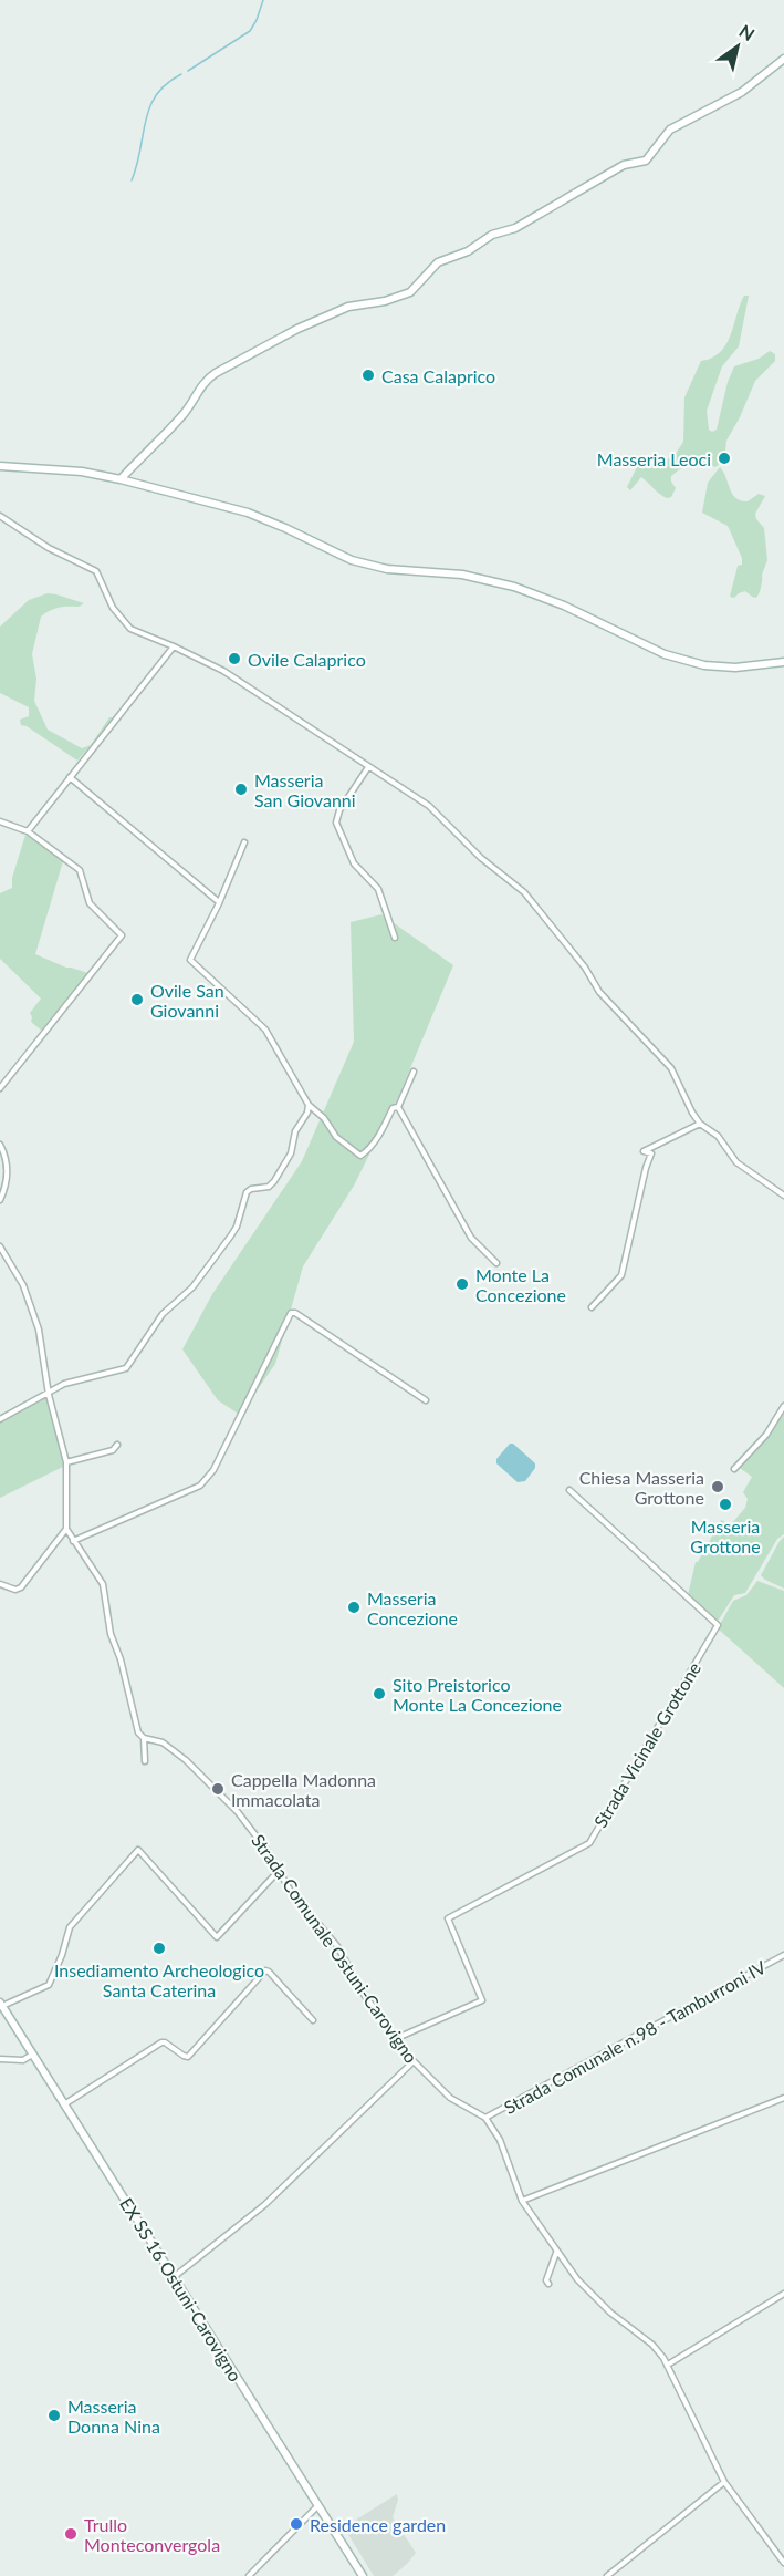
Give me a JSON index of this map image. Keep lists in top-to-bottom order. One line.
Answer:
{"streets":{"street":["Strada Vicinale Grottone","Strada Comunale Ostuni-Carovigno","Strada Comunale n.98 - Tamburroni IV","EX SS 16 Ostuni-Carovigno"]},"crossings":[["Strada Vicinale Grottone","Strada Comunale Ostuni-Carovigno"],["Strada Comunale Ostuni-Carovigno","Strada Comunale n.98 - Tamburroni IV"]],"places":["Casa Calaprico","Masseria Leoci","Ovile Calaprico","Masseria San Giovanni","Ovile San Giovanni","Monte La Concezione","Chiesa Masseria Grottone","Masseria Grottone","Masseria Concezione","Sito Preistorico Monte La Concezione","Cappella Madonna Immacolata","Insediamento Archeologico Santa Caterina","Masseria Donna Nina","Residence garden","Trullo Monteconvergola"],"north":"top right"}
